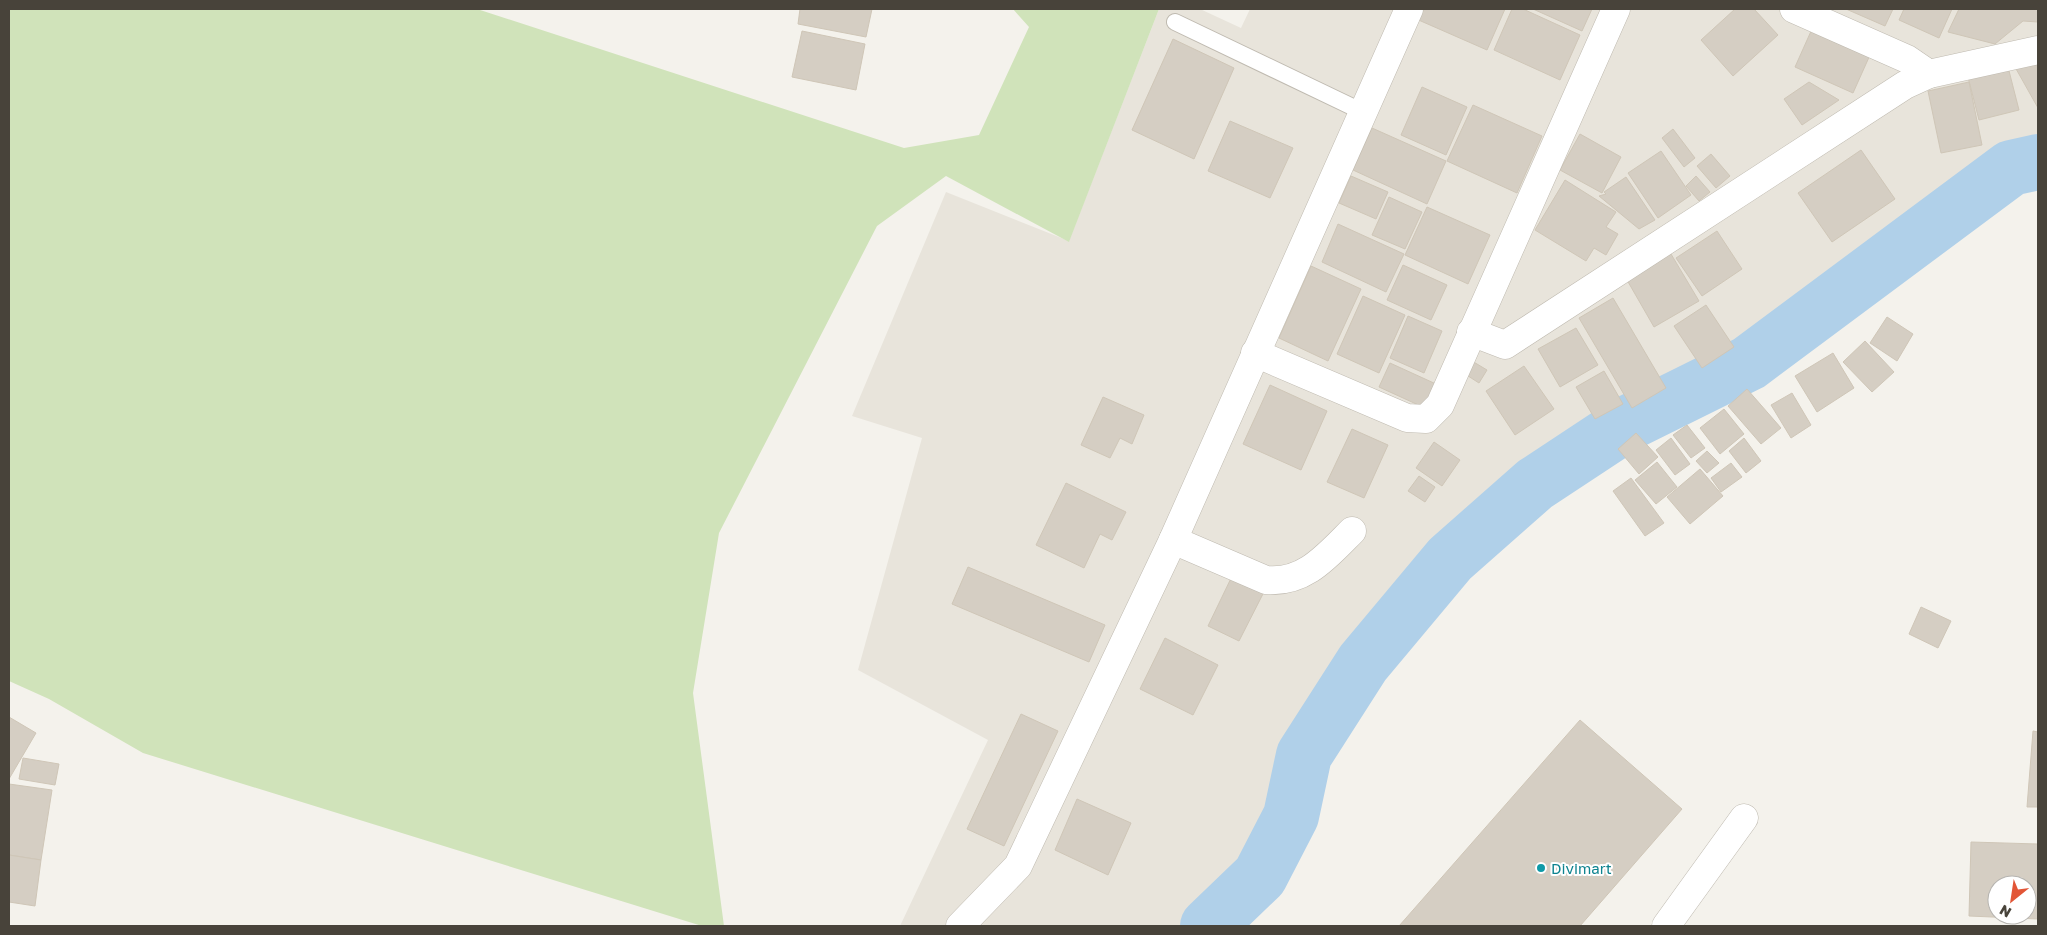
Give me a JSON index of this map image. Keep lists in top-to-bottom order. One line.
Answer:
{"places":["Divimart"],"north":"bottom left"}
